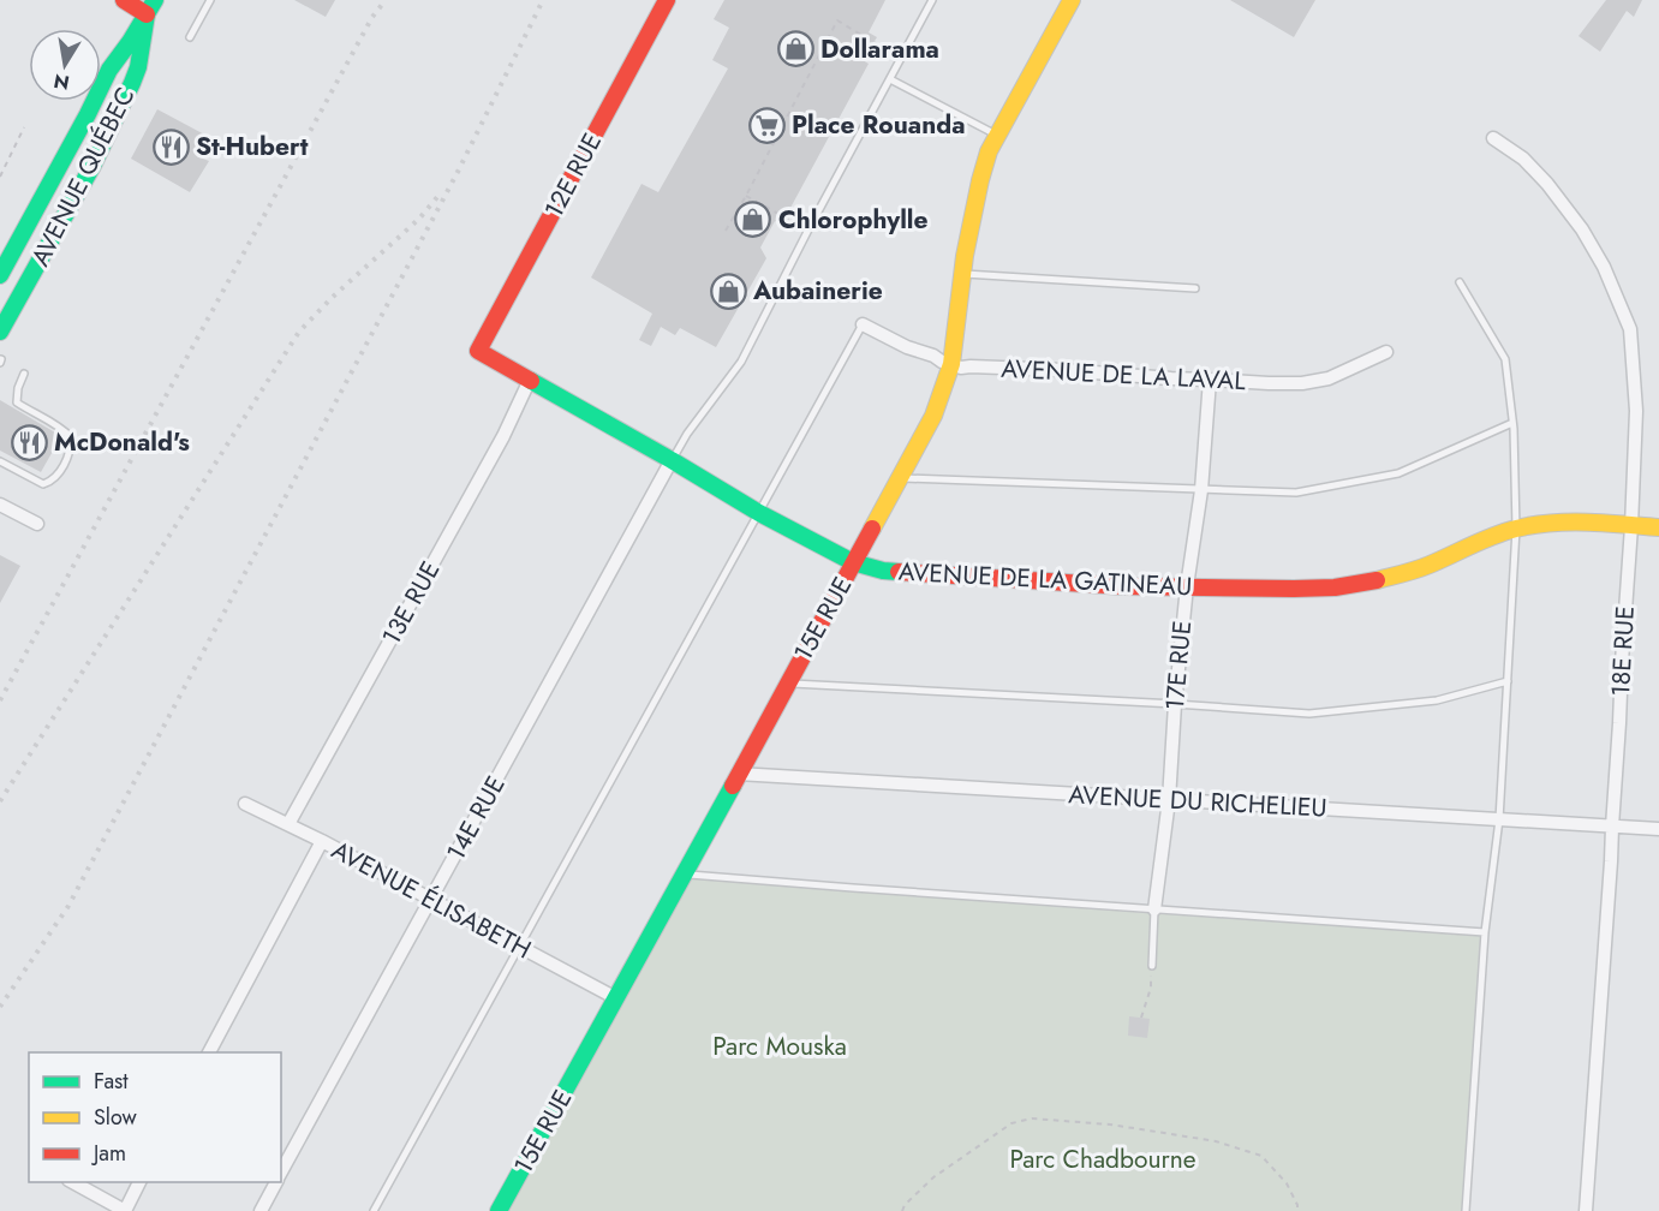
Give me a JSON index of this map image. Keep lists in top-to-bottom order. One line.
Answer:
{"streets":{"street":["12E RUE","AVENUE QUÉBEC","AVENUE DE LA LAVAL","AVENUE DE LA GATINEAU","13E RUE","15E RUE","18E RUE","17E RUE","AVENUE DU RICHELIEU","14E RUE","AVENUE ÉLISABETH"]},"crossings":[["12E RUE","AVENUE DE LA GATINEAU"],["AVENUE DE LA LAVAL","15E RUE"],["AVENUE DE LA LAVAL","17E RUE"],["AVENUE DE LA GATINEAU","13E RUE"],["AVENUE DE LA GATINEAU","15E RUE"],["AVENUE DE LA GATINEAU","18E RUE"],["AVENUE DE LA GATINEAU","17E RUE"],["AVENUE DE LA GATINEAU","14E RUE"],["13E RUE","AVENUE ÉLISABETH"],["15E RUE","AVENUE DU RICHELIEU"],["15E RUE","AVENUE ÉLISABETH"],["18E RUE","AVENUE DU RICHELIEU"],["17E RUE","AVENUE DU RICHELIEU"],["14E RUE","AVENUE ÉLISABETH"]],"parks":["Parc Mouska","Parc Chadbourne"],"places":{"shop":["Dollarama","Chlorophylle","Aubainerie"],"supermarket":["Place Rouanda"],"restaurant":["St-Hubert","McDonald's"]},"legend":["Fast","Slow","Jam"],"north":"bottom"}
